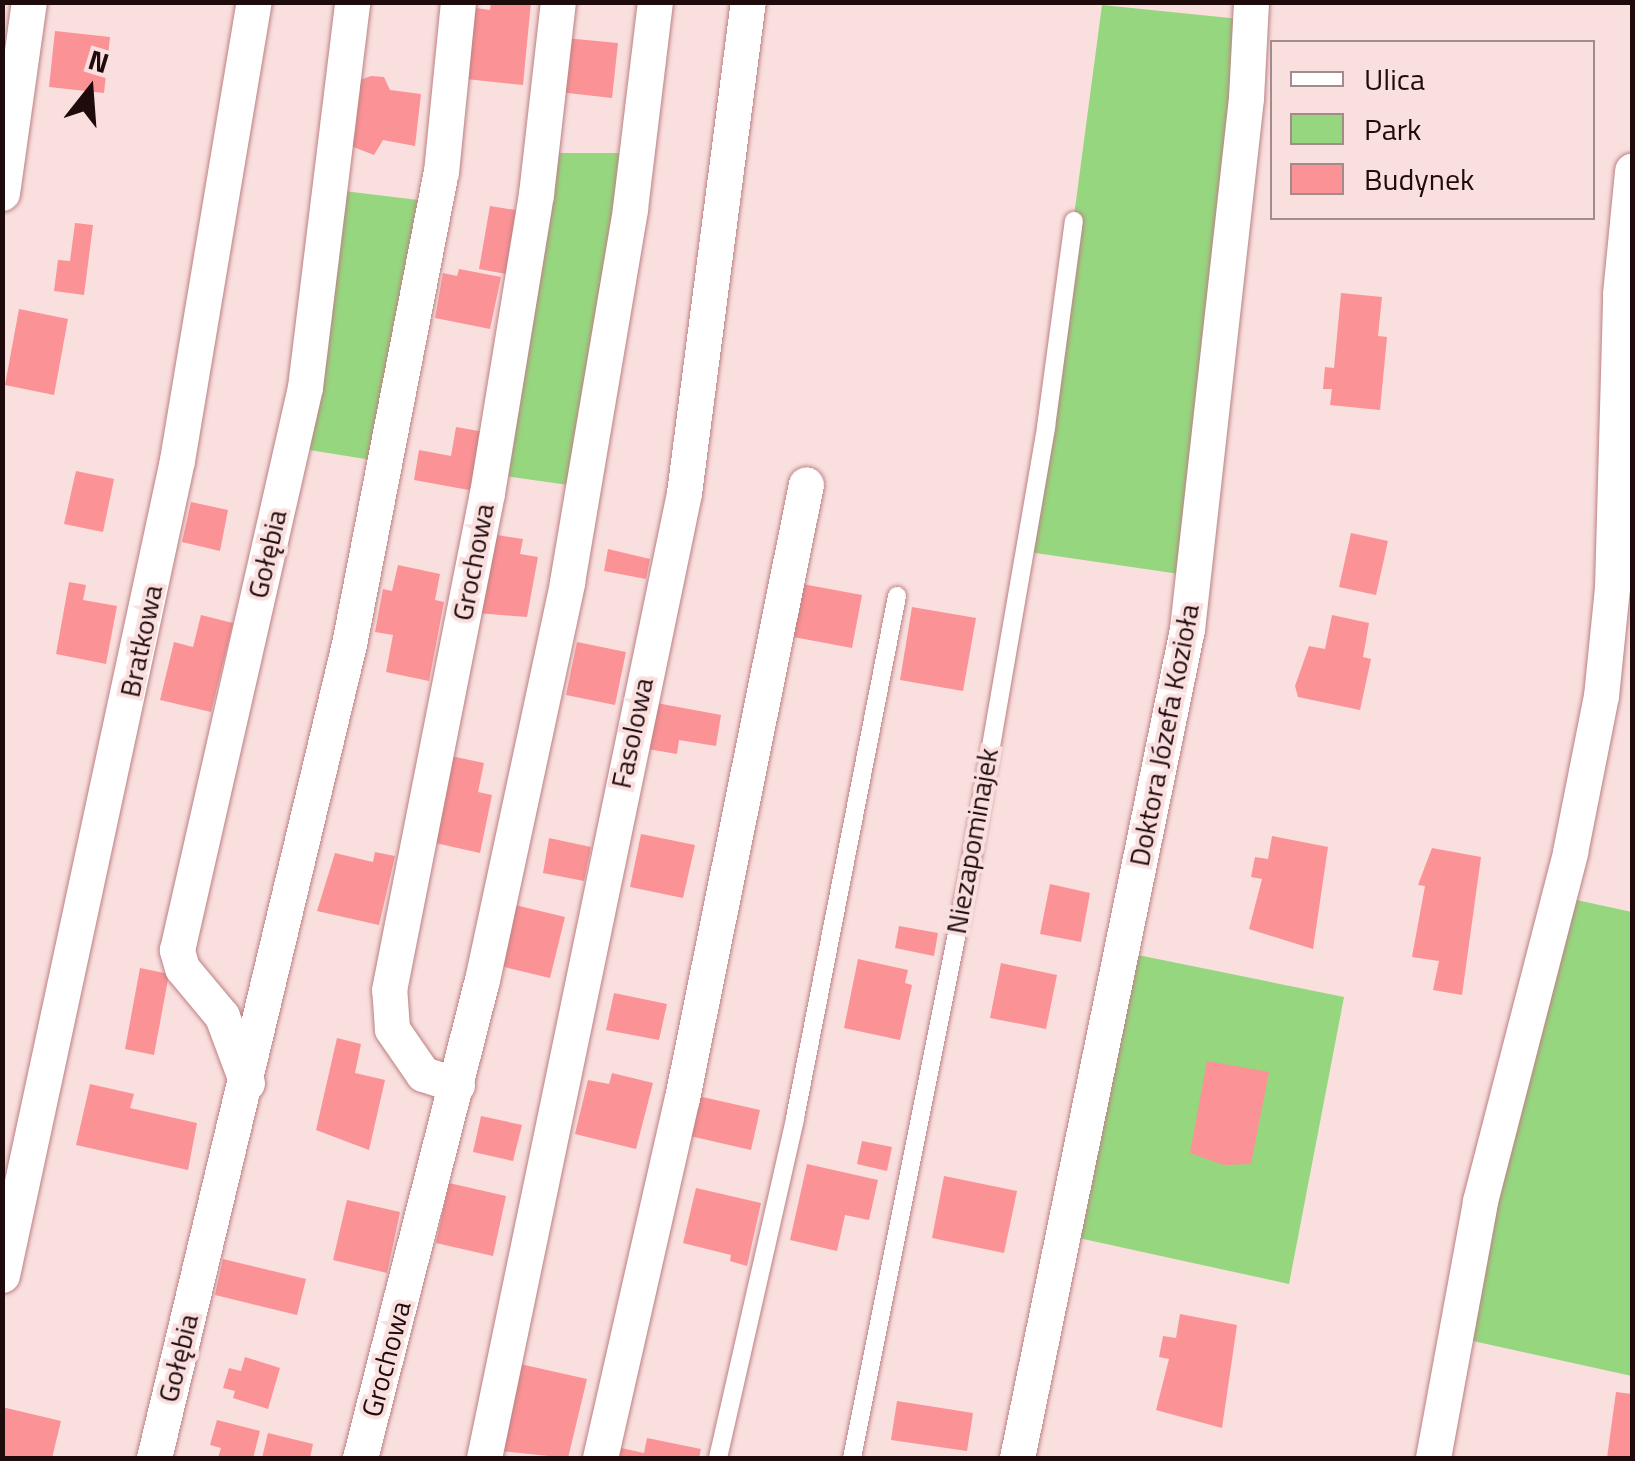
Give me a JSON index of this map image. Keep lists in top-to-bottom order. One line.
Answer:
{"streets":{"street":["Gołębia","Grochowa","Bratkowa","Fasolowa","Doktora Józefa Kozioła"],"lane":["Niezapominajek"]},"legend":["Ulica","Park","Budynek"],"north":"top"}
